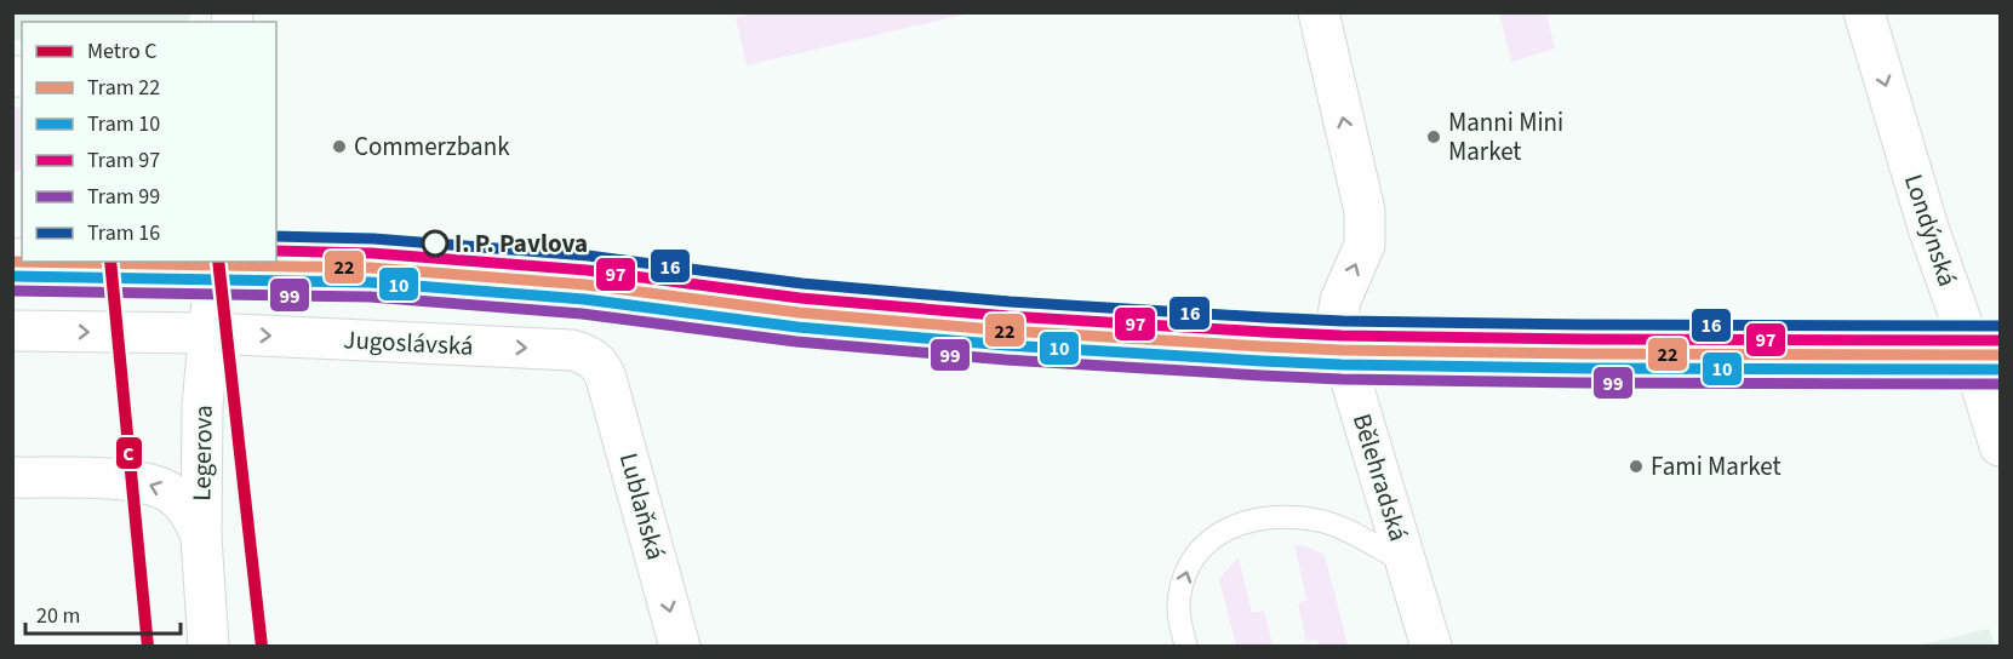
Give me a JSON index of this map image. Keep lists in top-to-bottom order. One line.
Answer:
{"streets":{"street":["Londýnská","Jugoslávská","Legerova","Bělehradská","Lublaňská"]},"crossings":[["Jugoslávská","Legerova"],["Jugoslávská","Lublaňská"]],"one_way":["Londýnská","Jugoslávská","Bělehradská","Lublaňská"],"places":["Manni Mini Market","Commerzbank","I. P. Pavlova","Fami Market"],"lines":["tram line 16","tram line 97","metro line C","tram line 22","tram line 10","tram line 99"],"legend":["Metro C","Tram 22","Tram 10","Tram 97","Tram 99","Tram 16"],"scale_bar":"20 m"}
